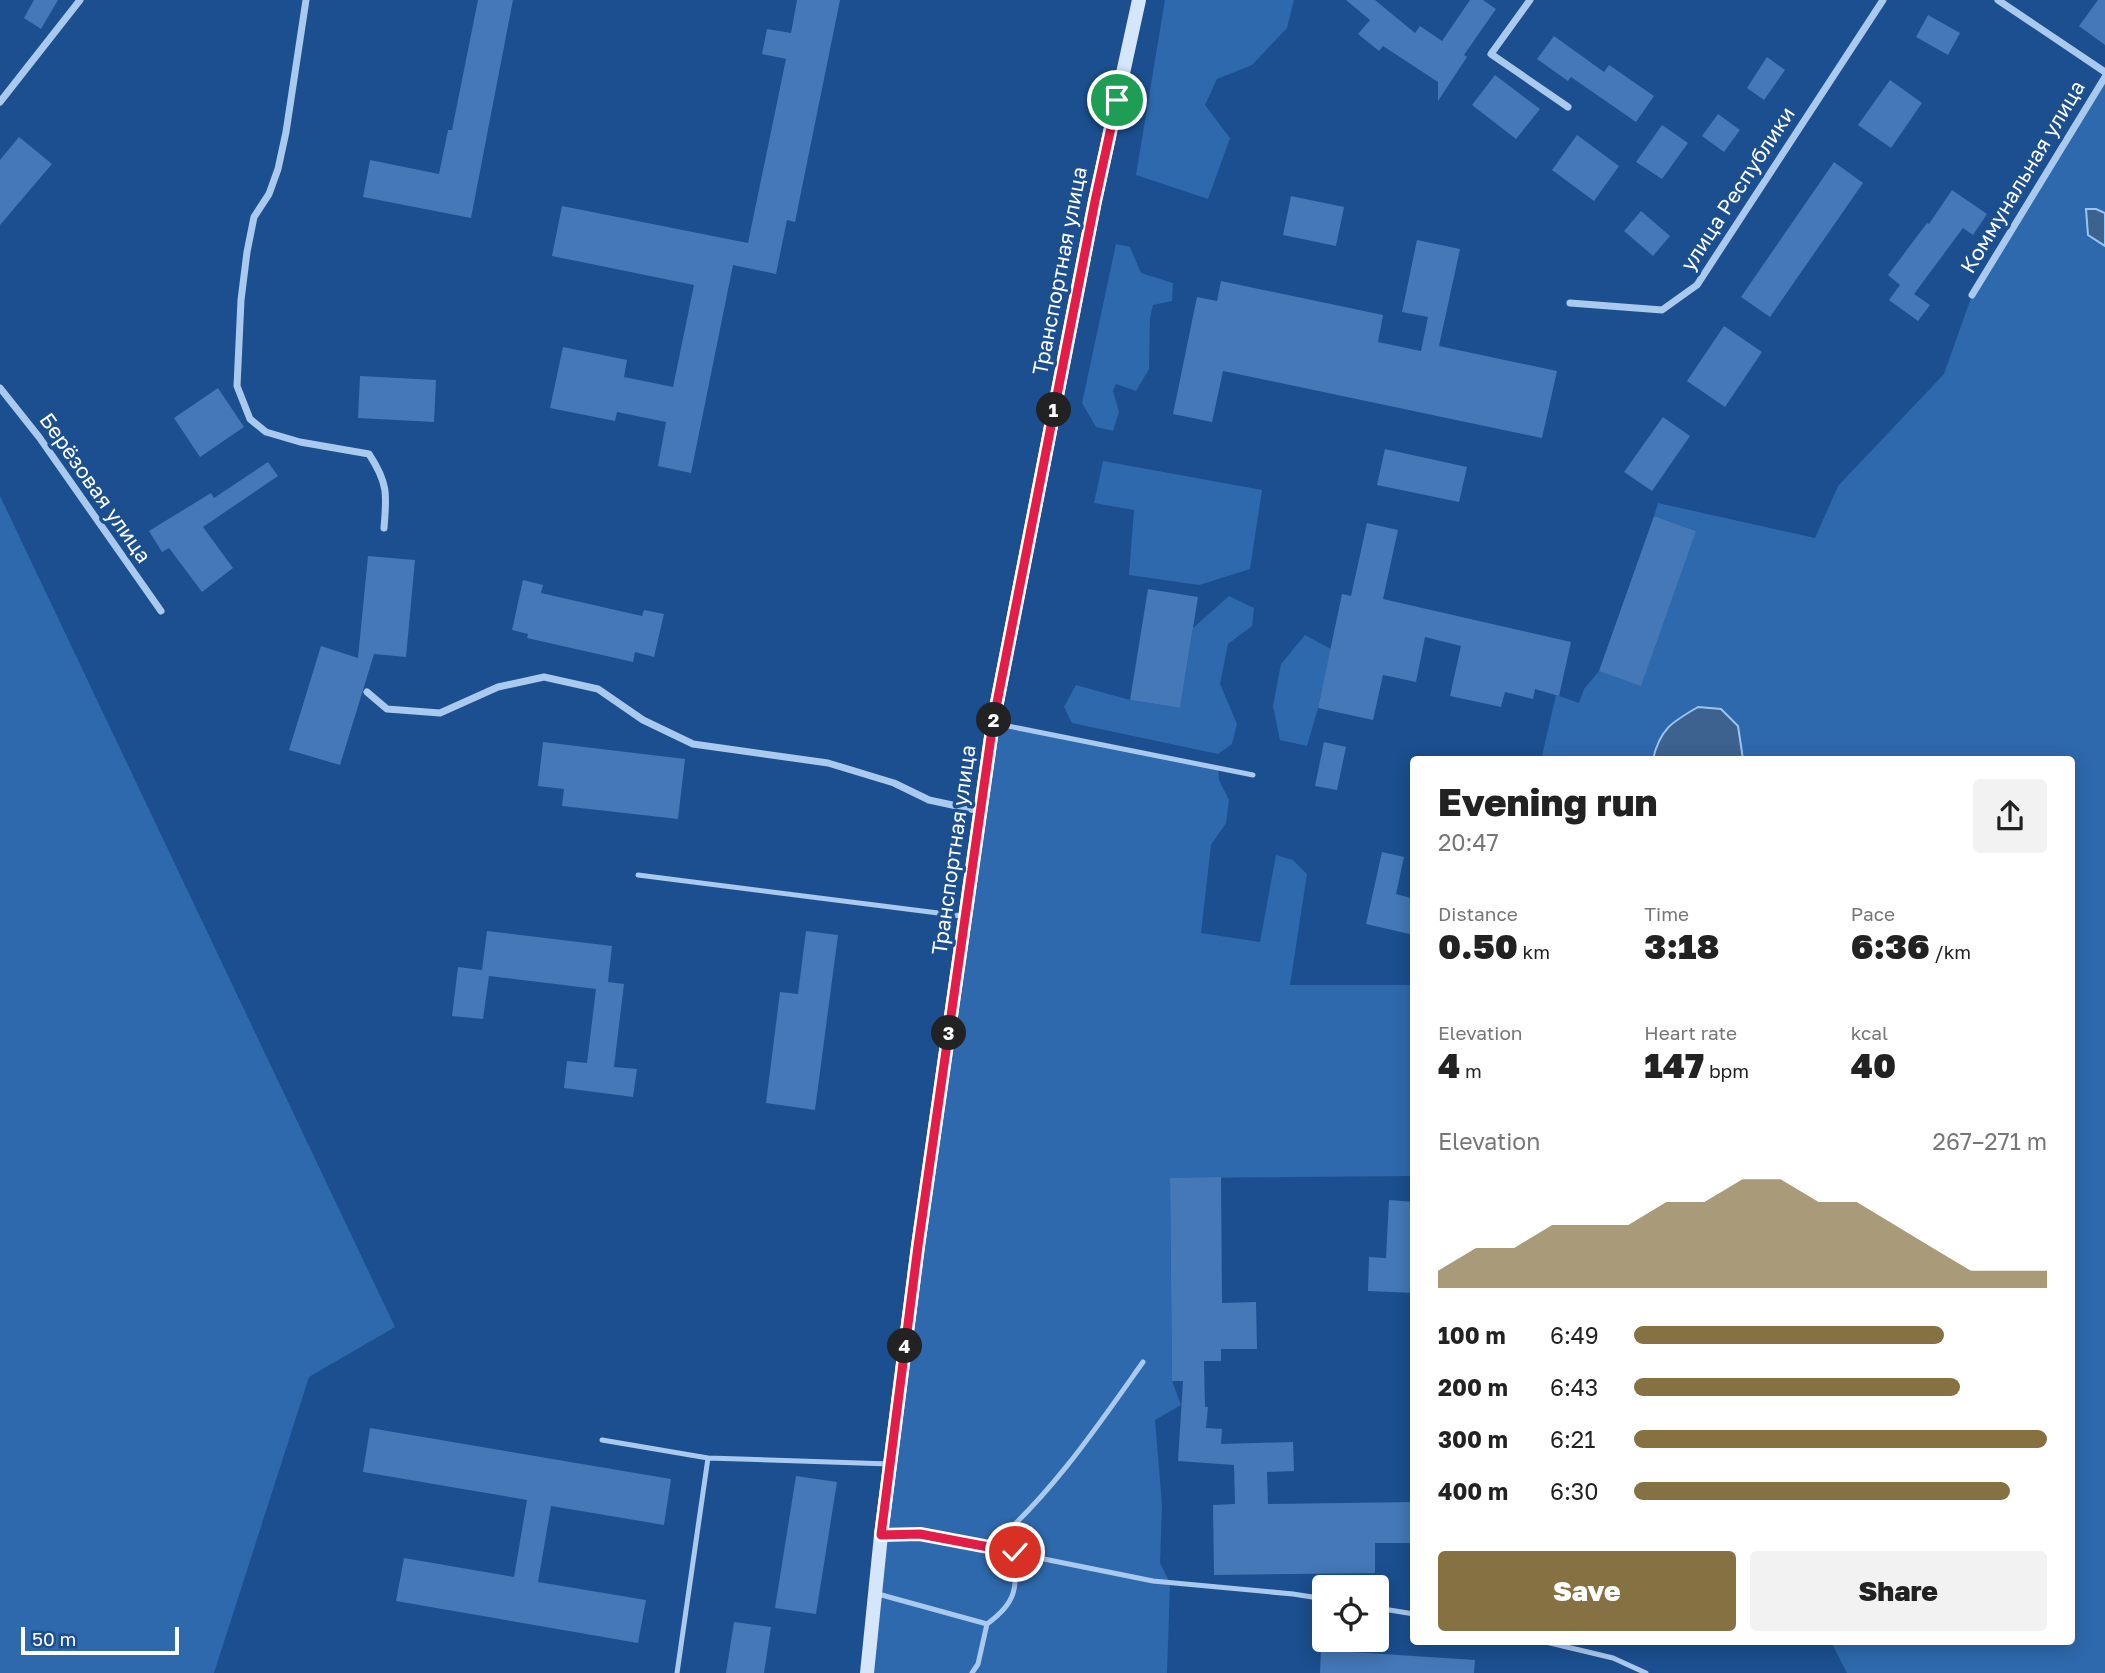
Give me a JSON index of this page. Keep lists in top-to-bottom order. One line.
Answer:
{"streets":{"main road":["Транспортная улица"],"street":["Коммунальная улица","улица Республики","Берёзовая улица"]},"scale_bar":"50 m","page":{"pins":["1","2","3","4"],"heading":["Evening run","20:47"],"stats":[["Distance","0.50 km"],["Time","3:18"],["Pace","6:36 /km"],["Elevation","4 m"],["Heart rate","147 bpm"],["kcal","40"]],"chart":["Elevation","267–271 m"],"list":[{"name":"100 m","note":"6:49"},{"name":"200 m","note":"6:43"},{"name":"300 m","note":"6:21"},{"name":"400 m","note":"6:30"}],"buttons":["Save","Share"],"scale":"50 m"}}
